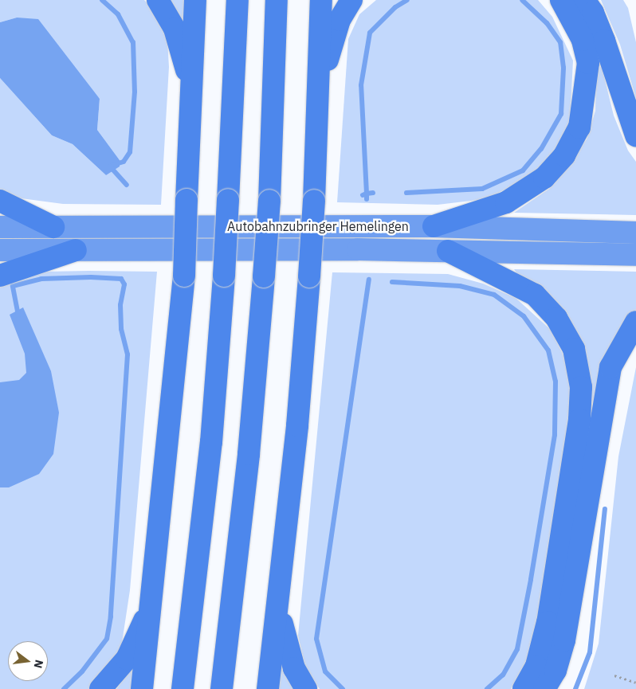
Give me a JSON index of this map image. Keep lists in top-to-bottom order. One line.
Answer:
{"streets":{"highway":["Autobahnzubringer Hemelingen"]},"north":"right"}
